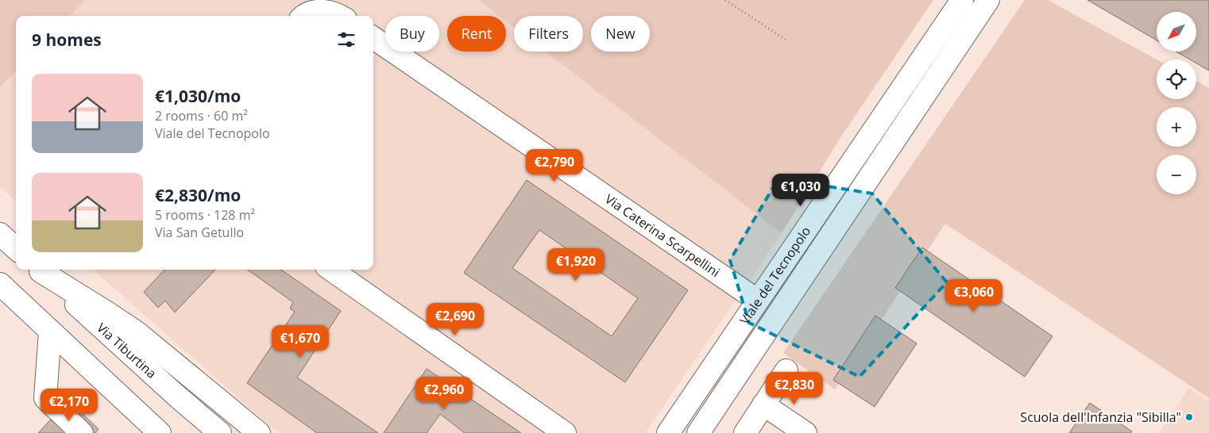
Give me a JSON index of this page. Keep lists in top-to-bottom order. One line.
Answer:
{"streets":{"main road":["Via Caterina Scarpellini","Viale del Tecnopolo","Via Tiburtina"]},"crossings":[["Via Caterina Scarpellini","Viale del Tecnopolo"]],"places":["Scuola dell'Infanzia \"Sibilla\""],"north":"bottom left","page":{"map_buttons":["+","−"],"chip":["Buy","Rent","Filters","New"],"heading":"9 homes","list":[{"name":"€1,030/mo","note":"2 rooms · 60 m² · Viale del Tecnopolo"},{"name":"€2,830/mo","note":"5 rooms · 128 m² · Via San Getullo"}],"price":["€2,790","€1,030","€1,920","€3,060","€2,690","€1,670","€2,830","€2,960","€2,170"]}}
